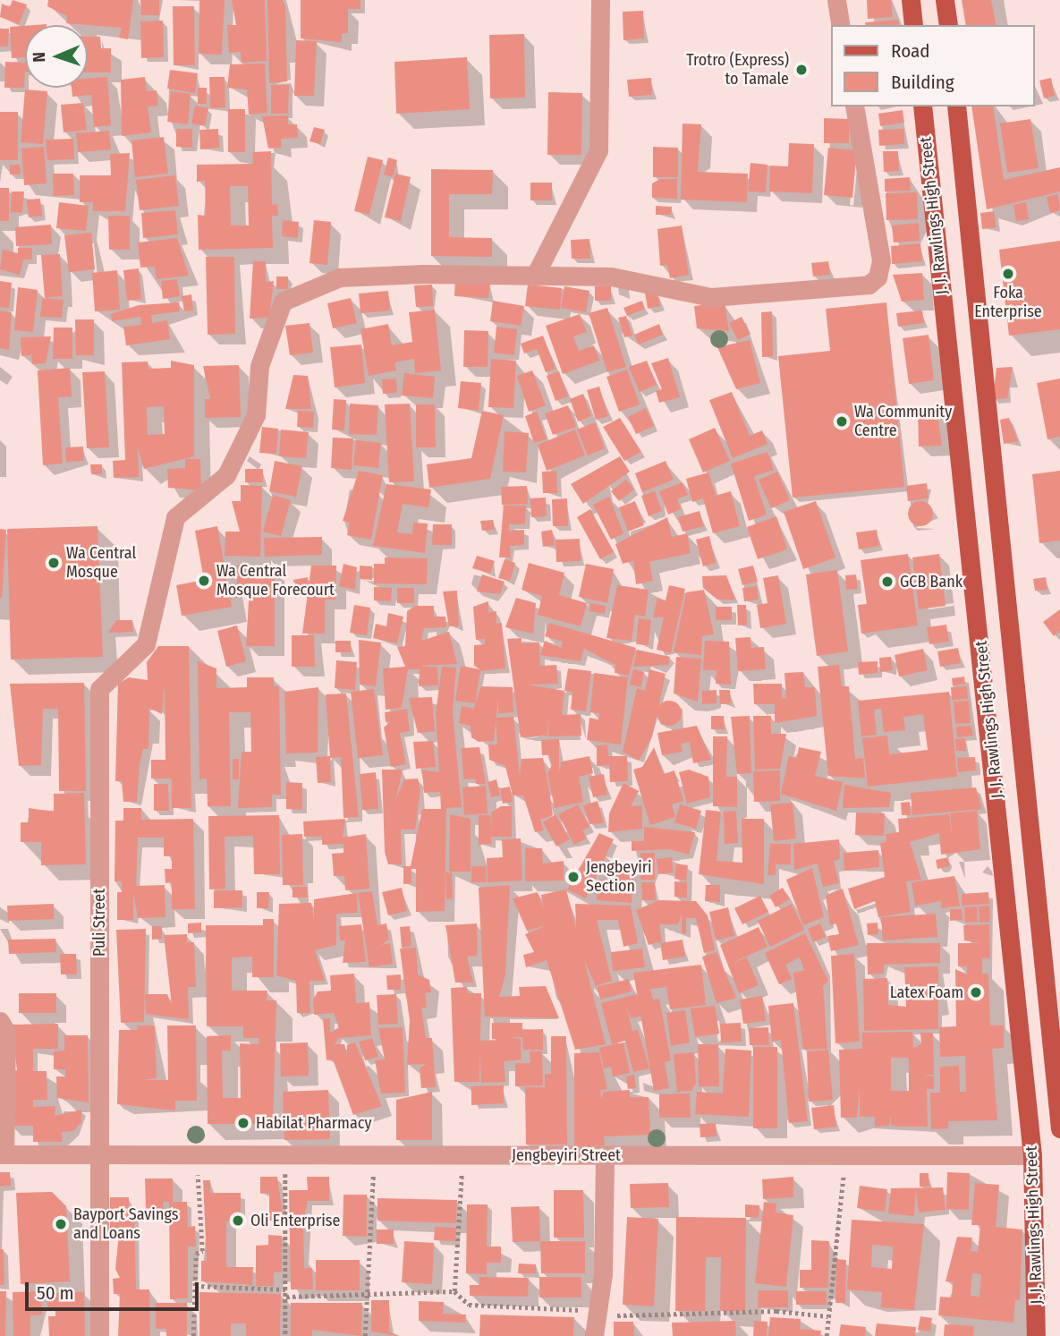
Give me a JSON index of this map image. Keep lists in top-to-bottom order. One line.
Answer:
{"streets":{"main road":["J. J. Rawlings High Street"],"street":["Puli Street","Jengbeyiri Street"]},"crossings":[["J. J. Rawlings High Street","Jengbeyiri Street"],["Puli Street","Jengbeyiri Street"]],"places":["Trotro (Express) to Tamale","Foka Enterprise","Wa Community Centre","Wa Central Mosque","Wa Central Mosque Forecourt","GCB Bank","Jengbeyiri Section","Latex Foam","Habilat Pharmacy","Oli Enterprise","Bayport Savings and Loans"],"legend":["Road","Building"],"scale_bar":"50 m","north":"left"}
